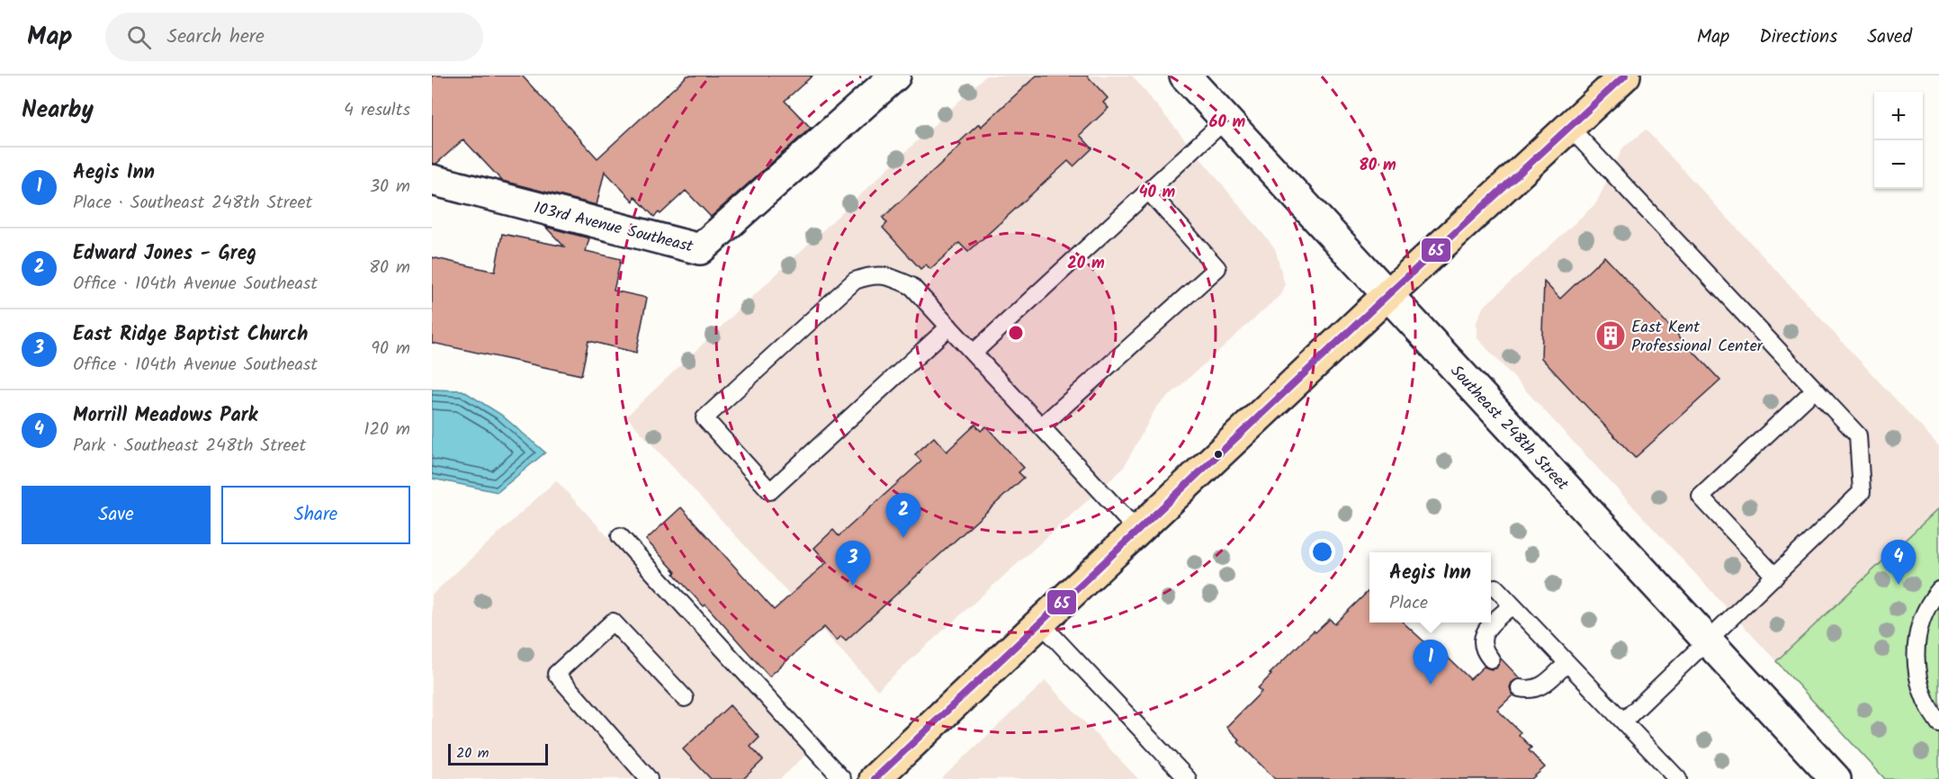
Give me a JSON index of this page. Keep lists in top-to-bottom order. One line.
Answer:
{"streets":{"street":["103rd Avenue Southeast","Southeast 248th Street"]},"places":{"building":["East Kent Professional Center"]},"lines":["transit line 65"],"scale_bar":"20 m","page":{"header":"Map","search":"Search here","nav":["Map","Directions","Saved"],"heading":["Nearby","4 results"],"map_buttons":["+","−"],"list":[{"mark":"1","name":"Aegis Inn","note":"Place · Southeast 248th Street","value":"30 m"},{"mark":"2","name":"Edward Jones - Greg","note":"Office · 104th Avenue Southeast","value":"80 m"},{"mark":"3","name":"East Ridge Baptist Church","note":"Office · 104th Avenue Southeast","value":"90 m"},{"mark":"4","name":"Morrill Meadows Park","note":"Park · Southeast 248th Street","value":"120 m"}],"buttons":["Save","Share"],"pins":["2","4","3","1"],"popup":["Aegis Inn","Place"],"scale":"20 m"},"rings":["60 m","80 m","40 m","20 m"]}
